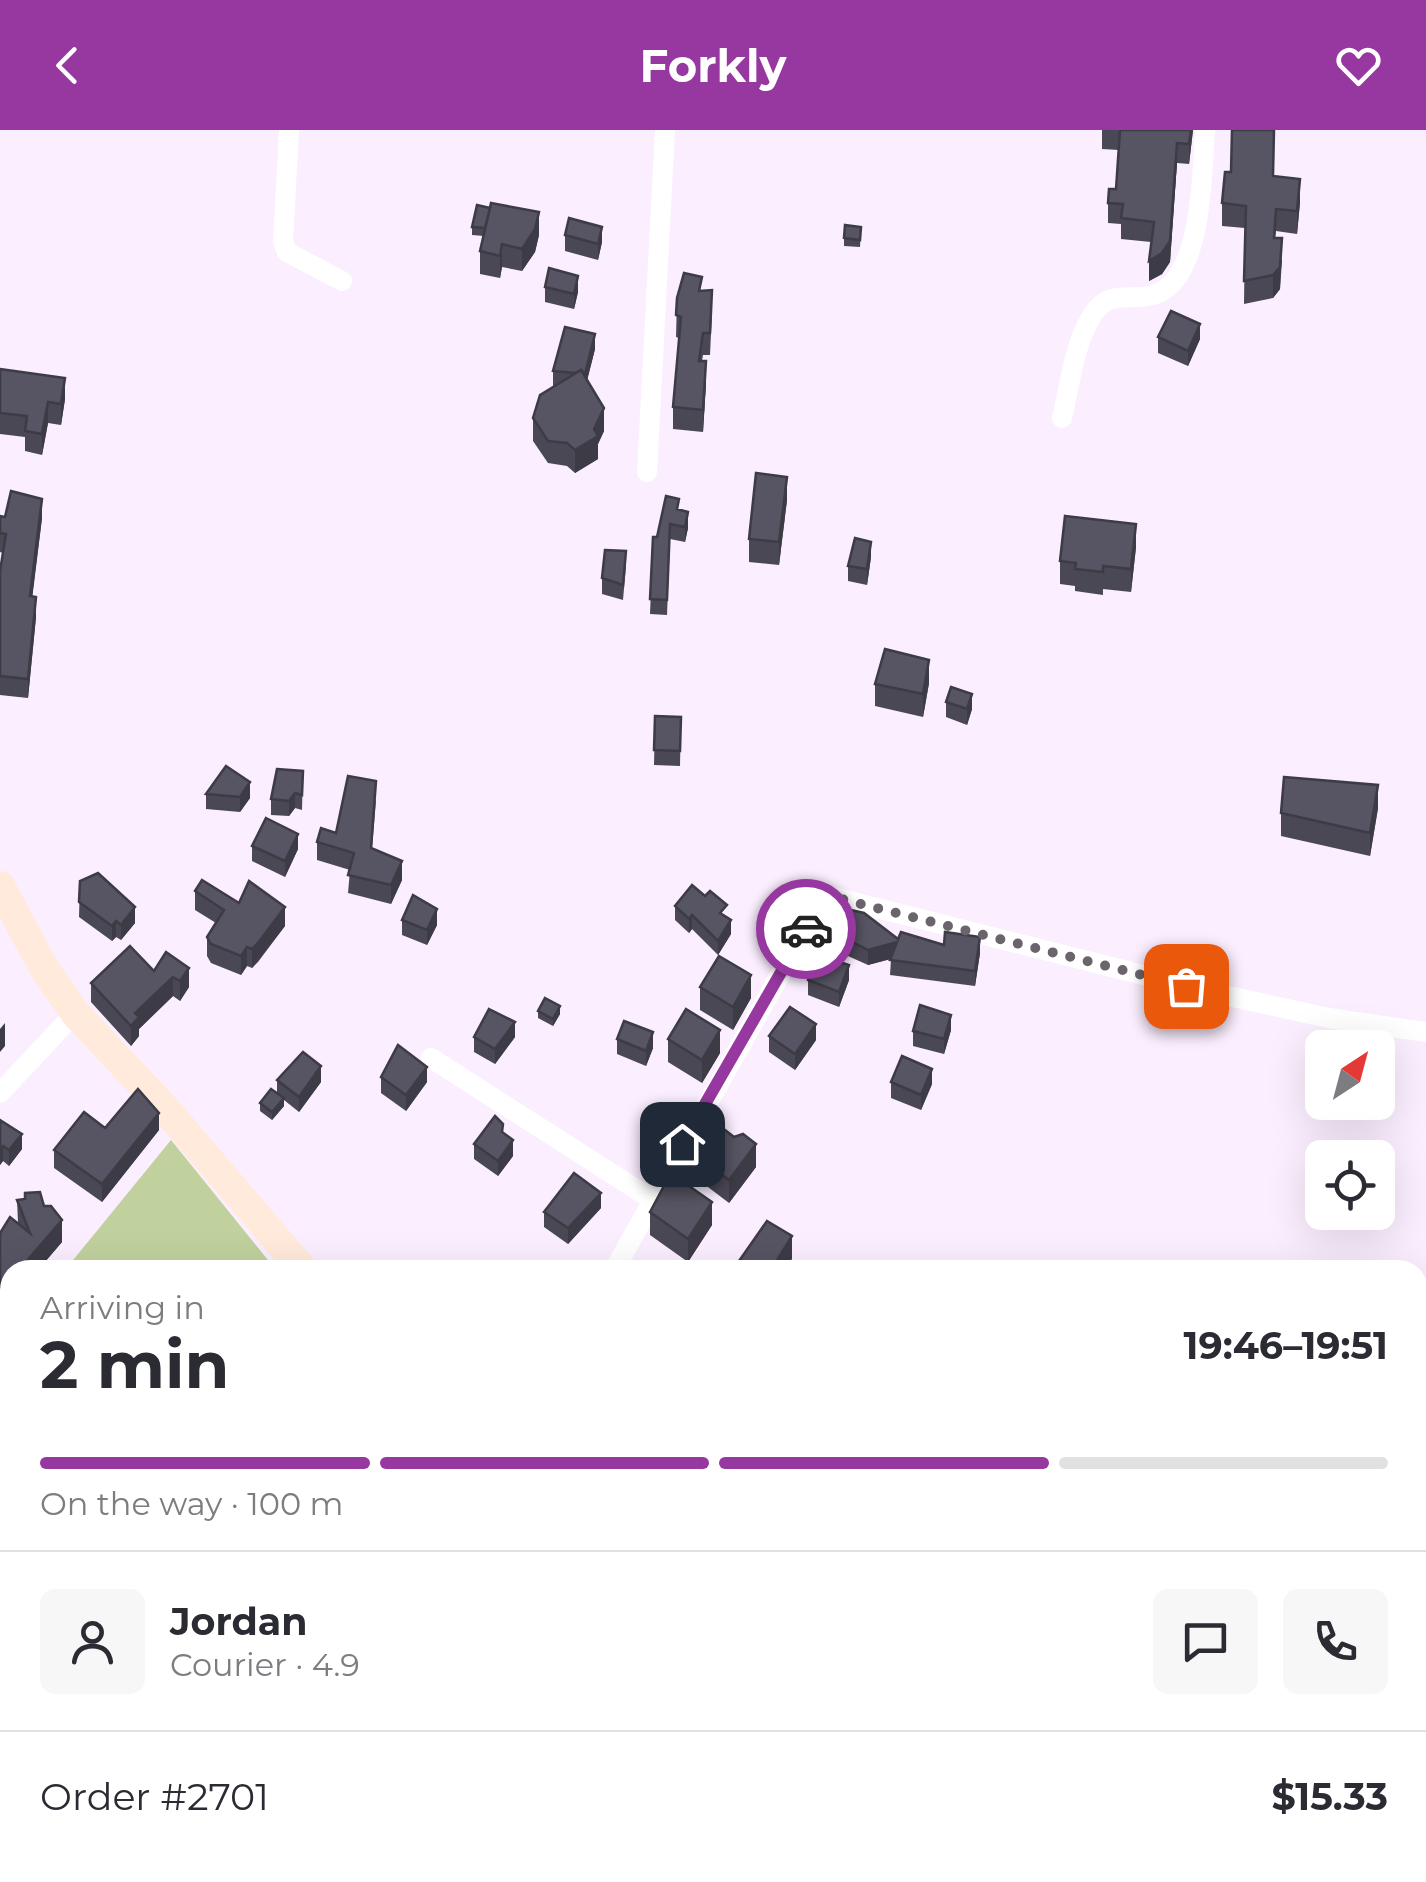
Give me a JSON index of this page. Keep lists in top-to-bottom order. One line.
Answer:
{"north":"top right","page":{"header":"Forkly","heading":["2 min","Arriving in","19:46–19:51"],"panel":["Jordan","Courier · 4.9","Order #2701","$15.33"],"bar":"On the way · 100 m"}}
